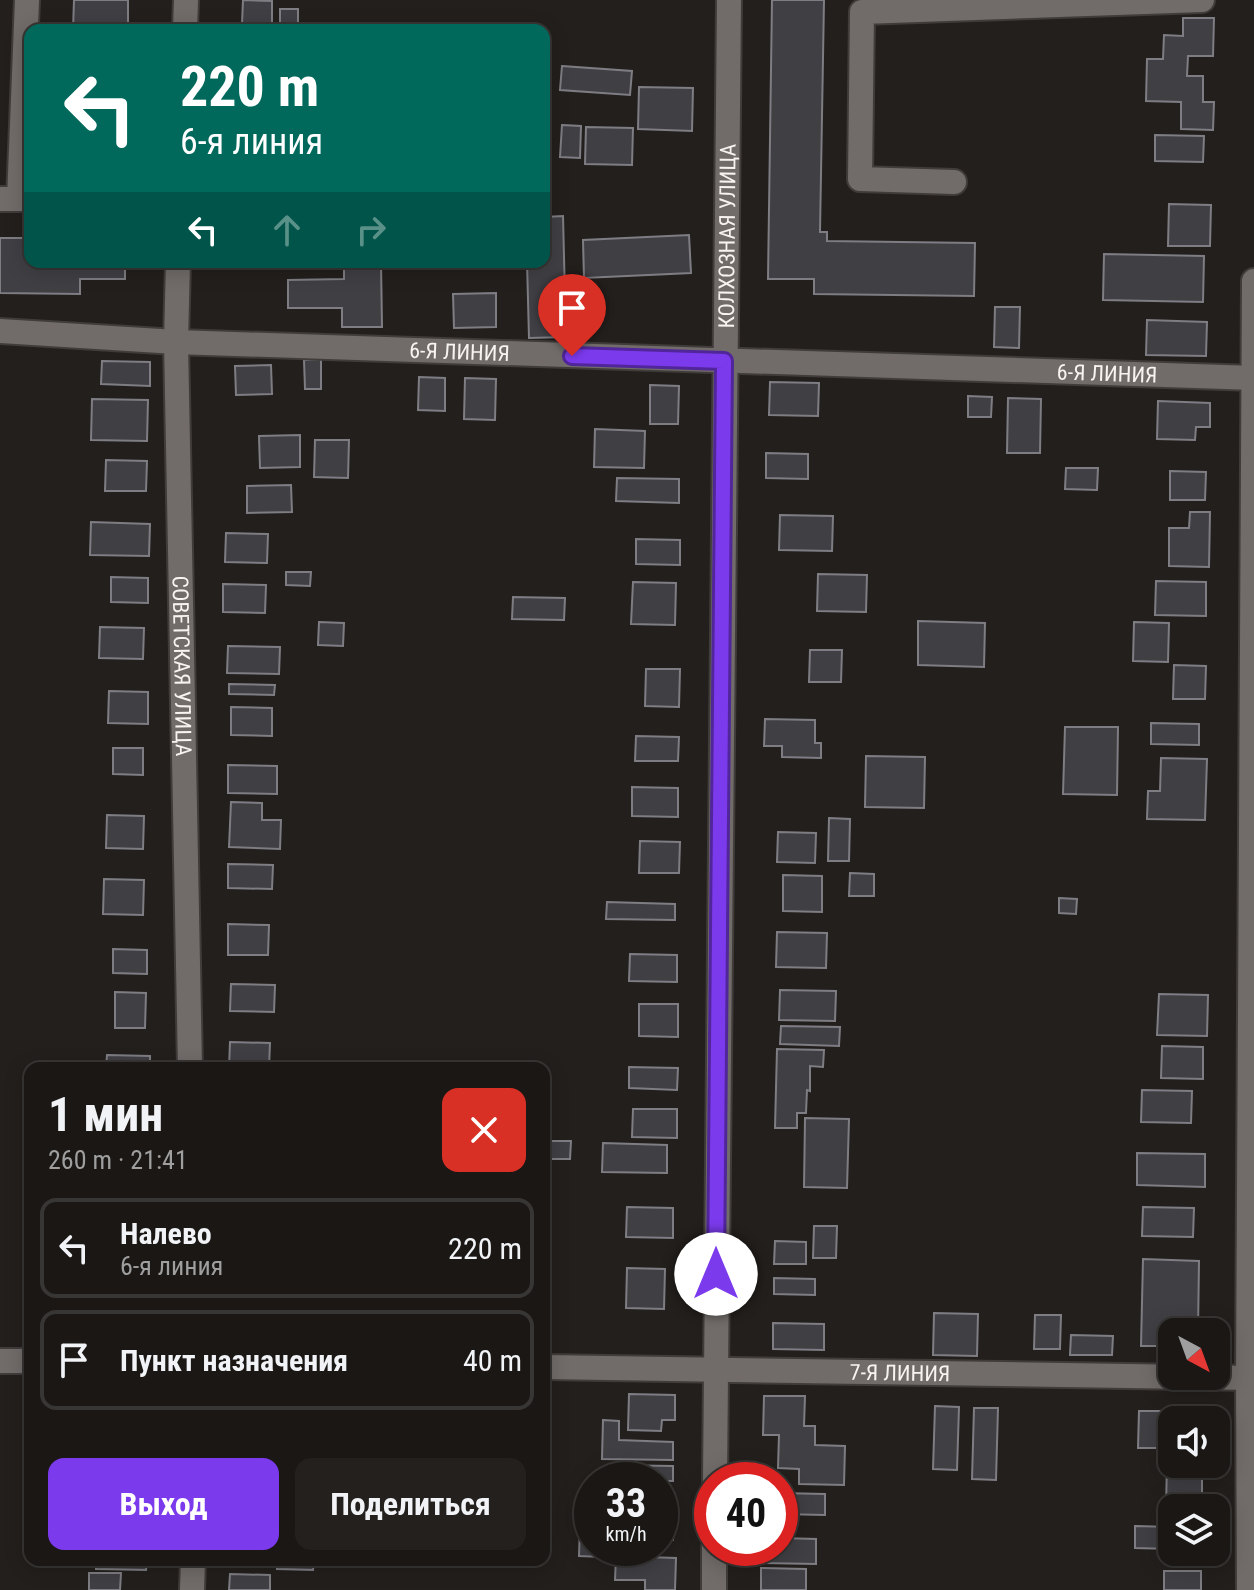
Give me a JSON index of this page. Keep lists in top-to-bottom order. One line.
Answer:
{"streets":{"street":["КОЛХОЗНАЯ УЛИЦА","6-Я ЛИНИЯ","СОВЕТСКАЯ УЛИЦА","7-Я ЛИНИЯ"]},"crossings":[["КОЛХОЗНАЯ УЛИЦА","6-Я ЛИНИЯ"],["КОЛХОЗНАЯ УЛИЦА","7-Я ЛИНИЯ"],["6-Я ЛИНИЯ","СОВЕТСКАЯ УЛИЦА"]],"north":"bottom right","page":{"turn":["220 m","6-я линия"],"heading":["1 мин","260 m · 21:41"],"list":[{"name":"Налево","note":"6-я линия","value":"220 m"},{"name":"Пункт назначения","value":"40 m"}],"buttons":["Выход","Поделиться"],"speed":"33 km/h","limit":"40"}}
